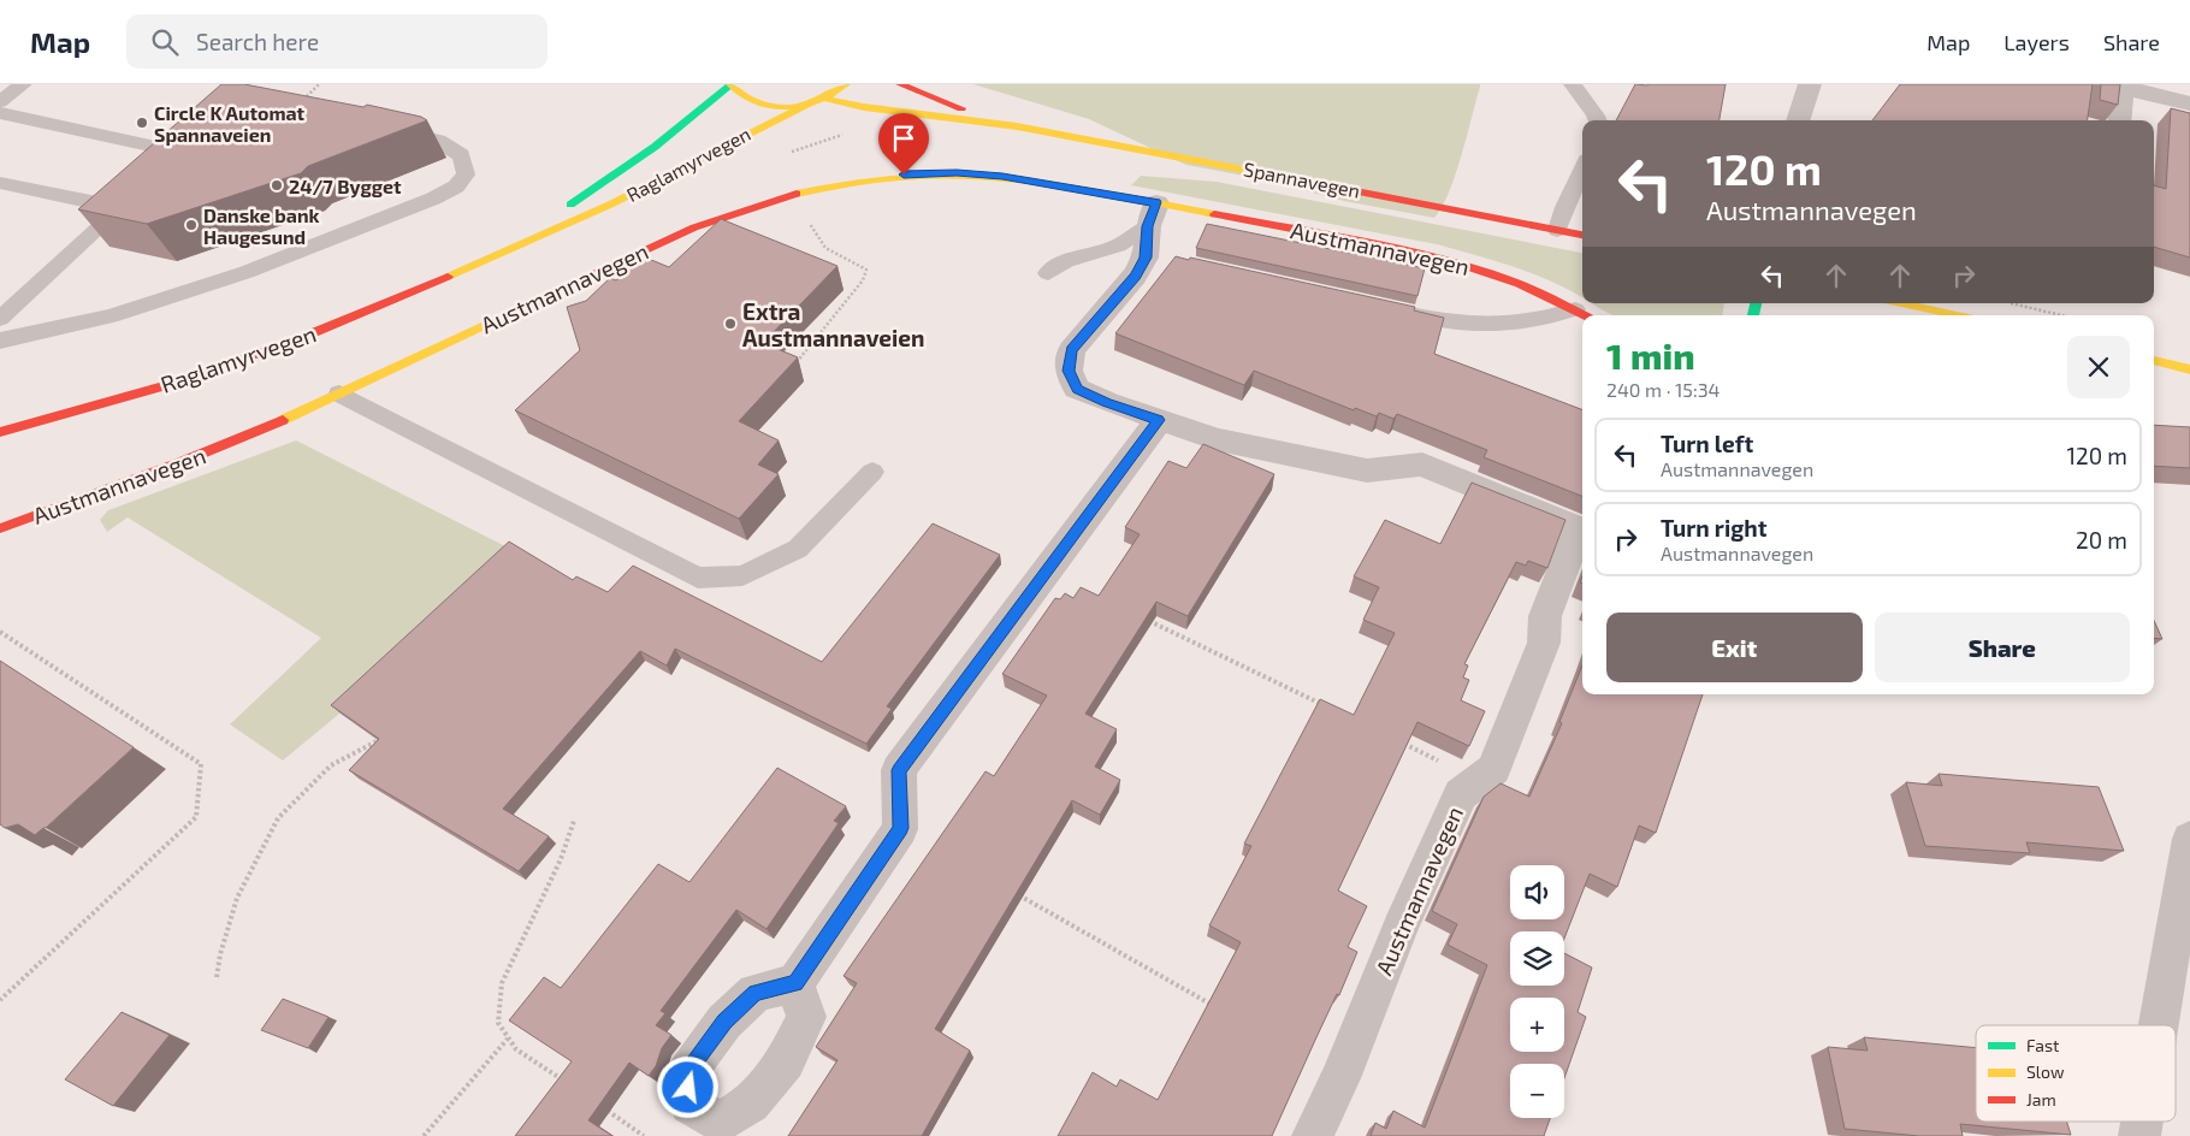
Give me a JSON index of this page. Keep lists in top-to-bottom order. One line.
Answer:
{"streets":{"main road":["Raglamyrvegen","Spannavegen","Austmannavegen"]},"places":["Circle K Automat Spannaveien","24/7 Bygget","Danske bank Haugesund","Extra Austmannaveien"],"legend":["Fast","Slow","Jam"],"page":{"header":"Map","search":"Search here","nav":["Map","Layers","Share"],"turn":["120 m","Austmannavegen"],"heading":["1 min","240 m · 15:34"],"list":[{"name":"Turn left","note":"Austmannavegen","value":"120 m"},{"name":"Turn right","note":"Austmannavegen","value":"20 m"}],"buttons":["Exit","Share"],"map_buttons":["+","−"]}}
